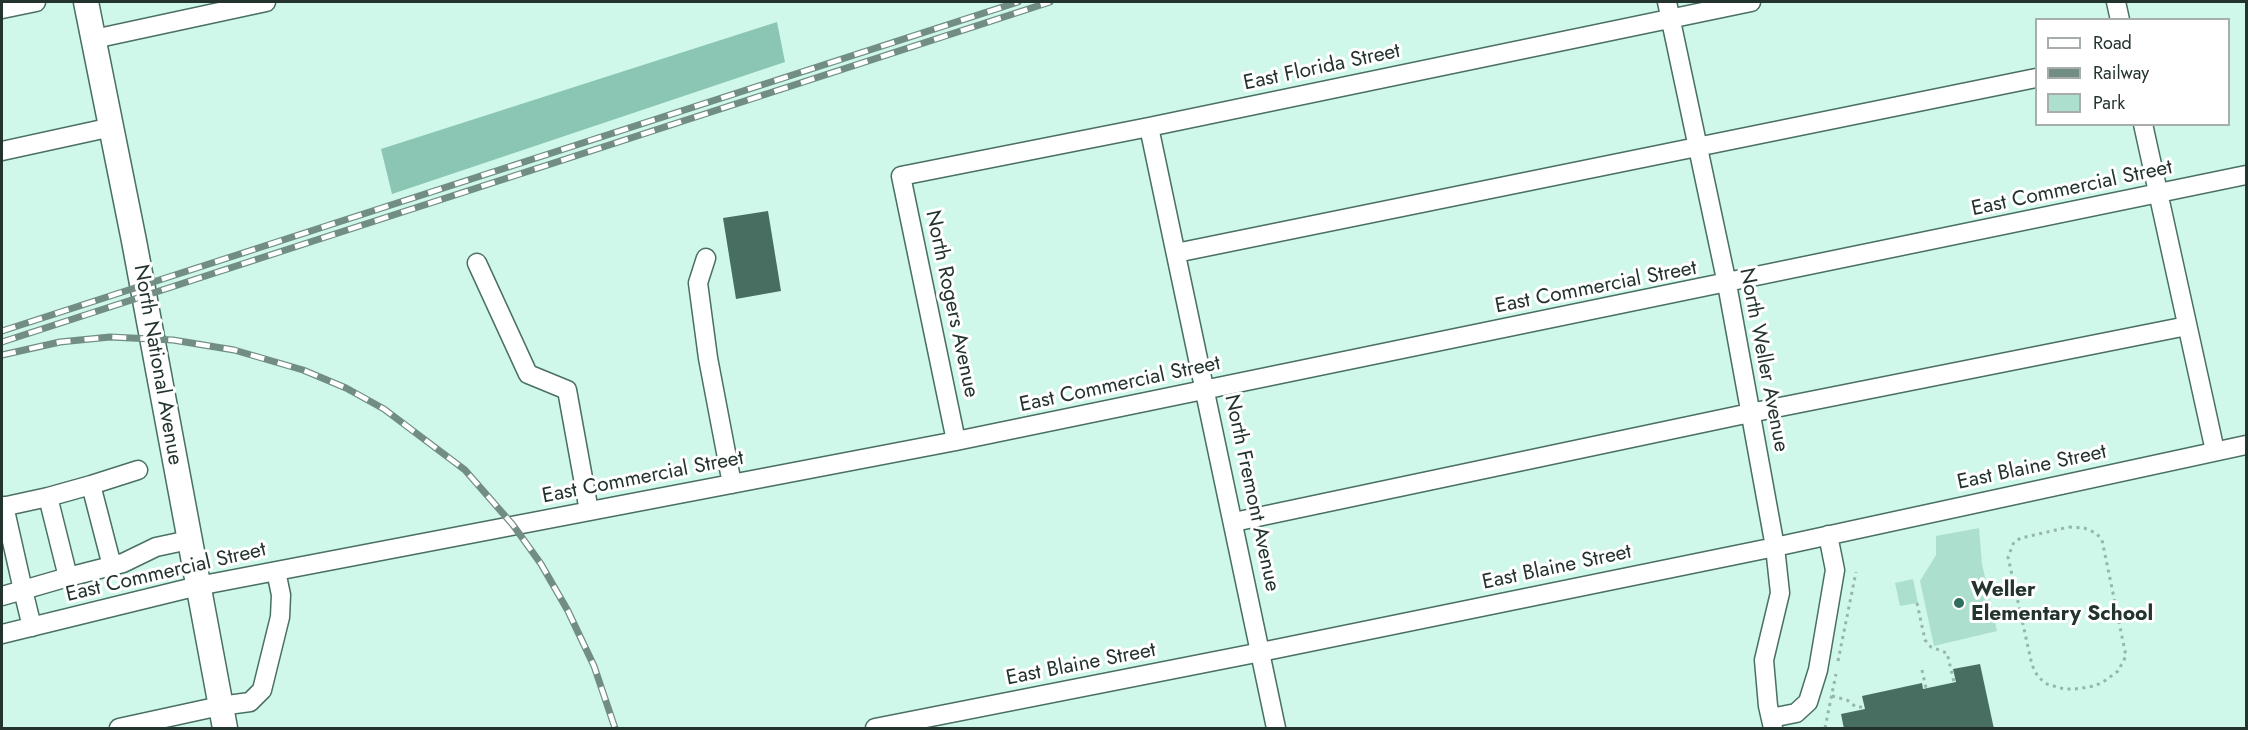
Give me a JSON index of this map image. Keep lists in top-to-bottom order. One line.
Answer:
{"streets":{"main road":["North National Avenue"],"street":["East Florida Street","East Commercial Street","North Rogers Avenue","North Weller Avenue","East Blaine Street","North Fremont Avenue"]},"crossings":[["East Florida Street","North Rogers Avenue"],["East Florida Street","North Weller Avenue"],["East Florida Street","North Fremont Avenue"],["East Commercial Street","North Rogers Avenue"],["East Commercial Street","North Weller Avenue"],["East Commercial Street","North National Avenue"],["East Commercial Street","North Fremont Avenue"],["North Weller Avenue","East Blaine Street"],["East Blaine Street","North Fremont Avenue"]],"places":["Weller Elementary School"],"legend":["Road","Railway","Park"]}
